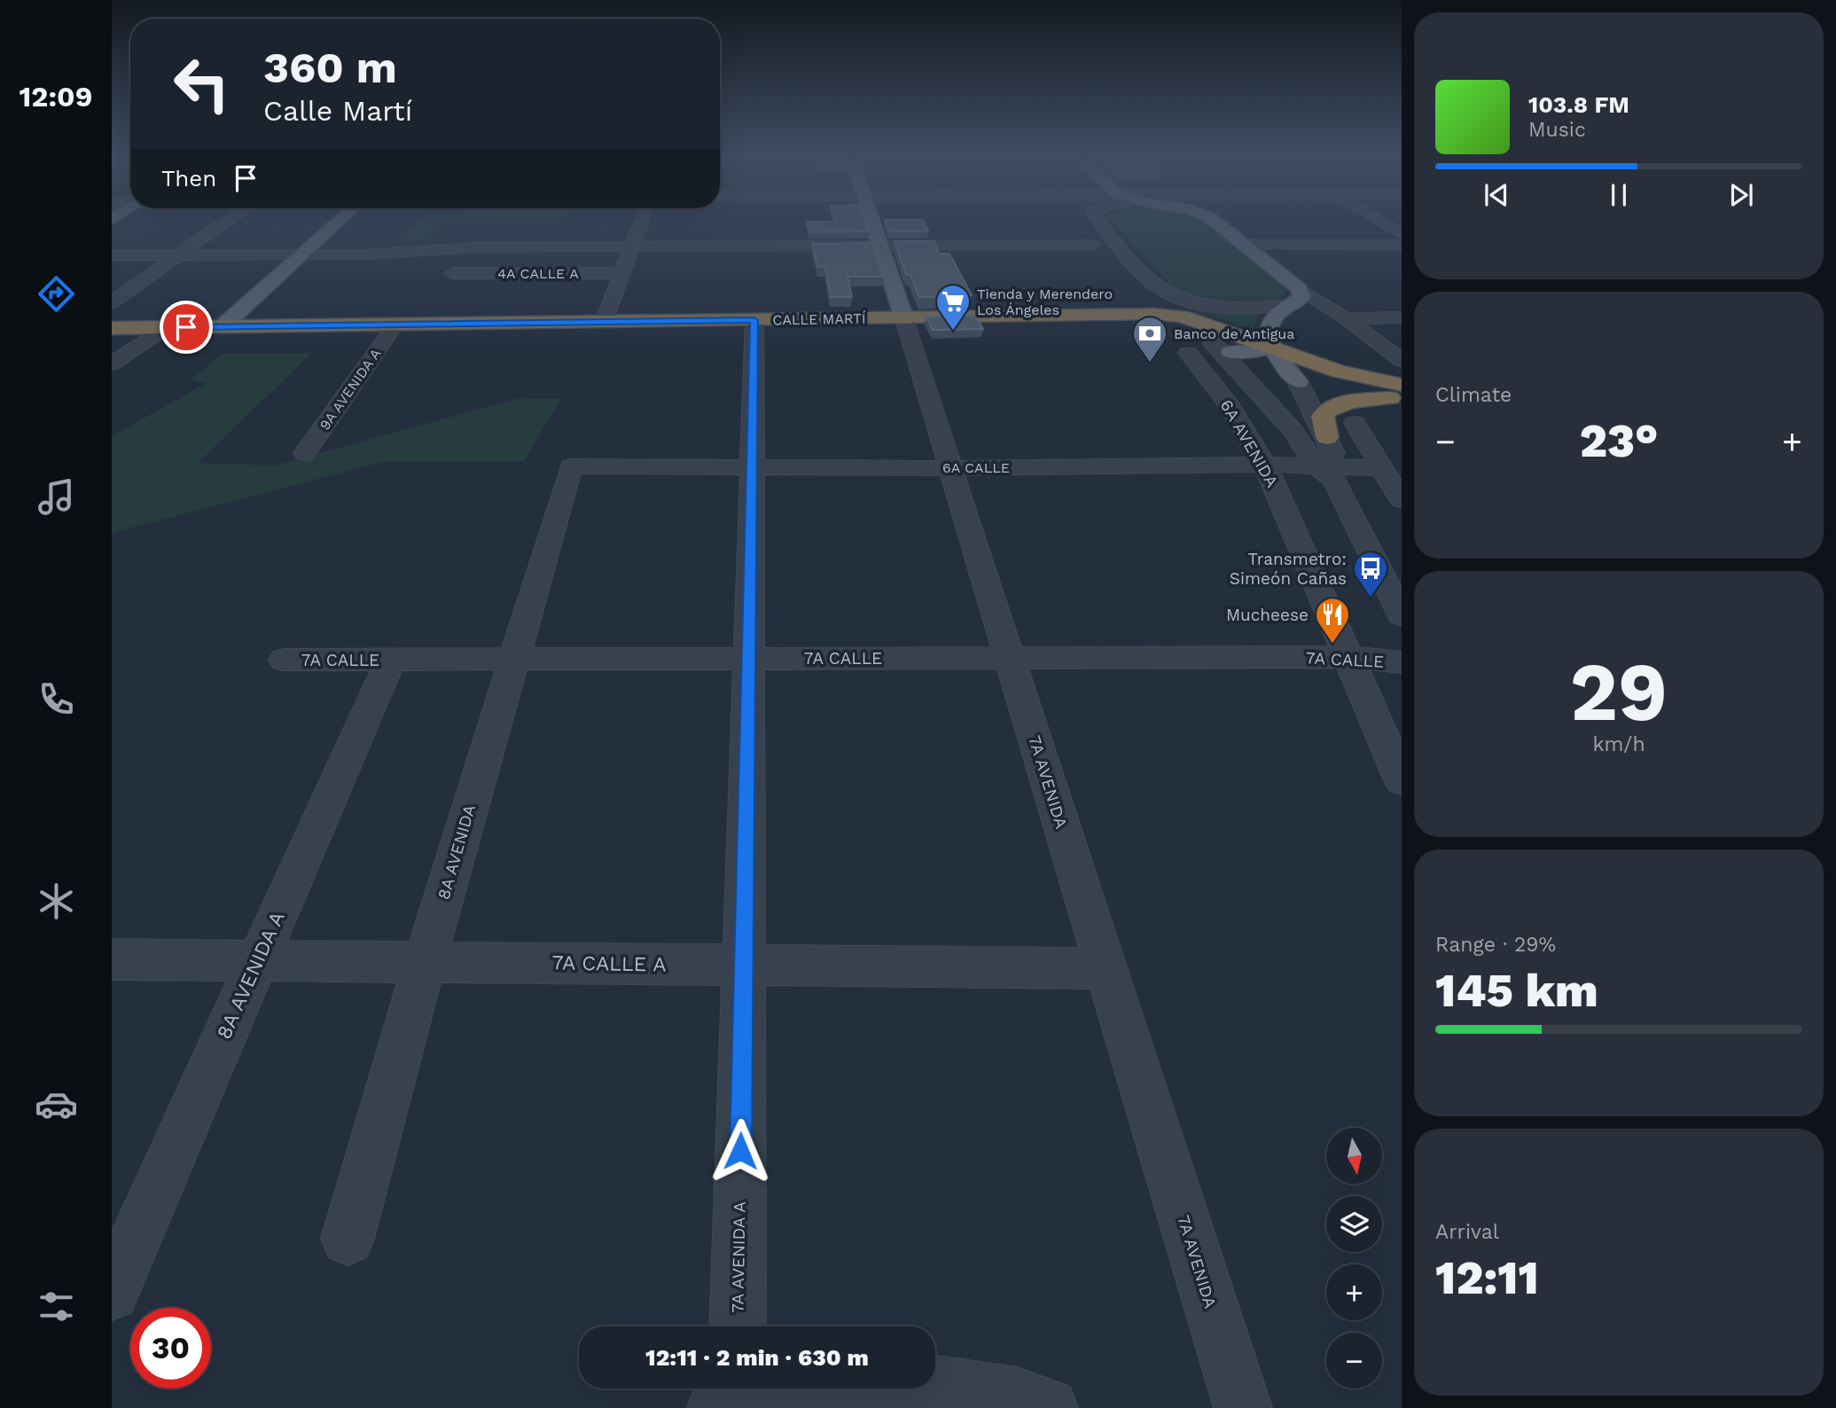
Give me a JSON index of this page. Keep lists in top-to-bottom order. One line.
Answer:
{"streets":{"highway":["CALLE MARTÍ"],"main road":["7A AVENIDA"],"street":["4A CALLE A","9A AVENIDA A","6A AVENIDA","6A CALLE","7A CALLE","8A AVENIDA","7A CALLE A","8A AVENIDA A","7A AVENIDA A"]},"crossings":[["CALLE MARTÍ","9A AVENIDA A"],["CALLE MARTÍ","7A AVENIDA"],["CALLE MARTÍ","7A AVENIDA A"],["6A AVENIDA","6A CALLE"],["6A AVENIDA","7A CALLE"],["6A CALLE","7A AVENIDA"],["6A CALLE","8A AVENIDA"],["6A CALLE","7A AVENIDA A"],["7A CALLE","7A AVENIDA"],["7A CALLE","8A AVENIDA"],["7A CALLE","8A AVENIDA A"],["7A CALLE","7A AVENIDA A"],["7A AVENIDA","7A CALLE A"],["8A AVENIDA","7A CALLE A"],["7A CALLE A","8A AVENIDA A"],["7A CALLE A","7A AVENIDA A"]],"places":{"supermarket":["Tienda y Merendero Los Ángeles"],"bank":["Banco de Antigua"],"bus stop":["Transmetro: Simeón Cañas"],"restaurant":["Mucheese"]},"north":"bottom","page":{"tabs":"12:09","turn":["360 m","Calle Martí"],"song":["103.8 FM","Music"],"then":"Then","tile":["Climate",["29","km/h"],["Range · 29%","145 km"],["Arrival","12:11"]],"heat":["−","23°","+"],"map_buttons":["+","−"],"limit":"30","trip":"12:11 · 2 min · 630 m"}}
